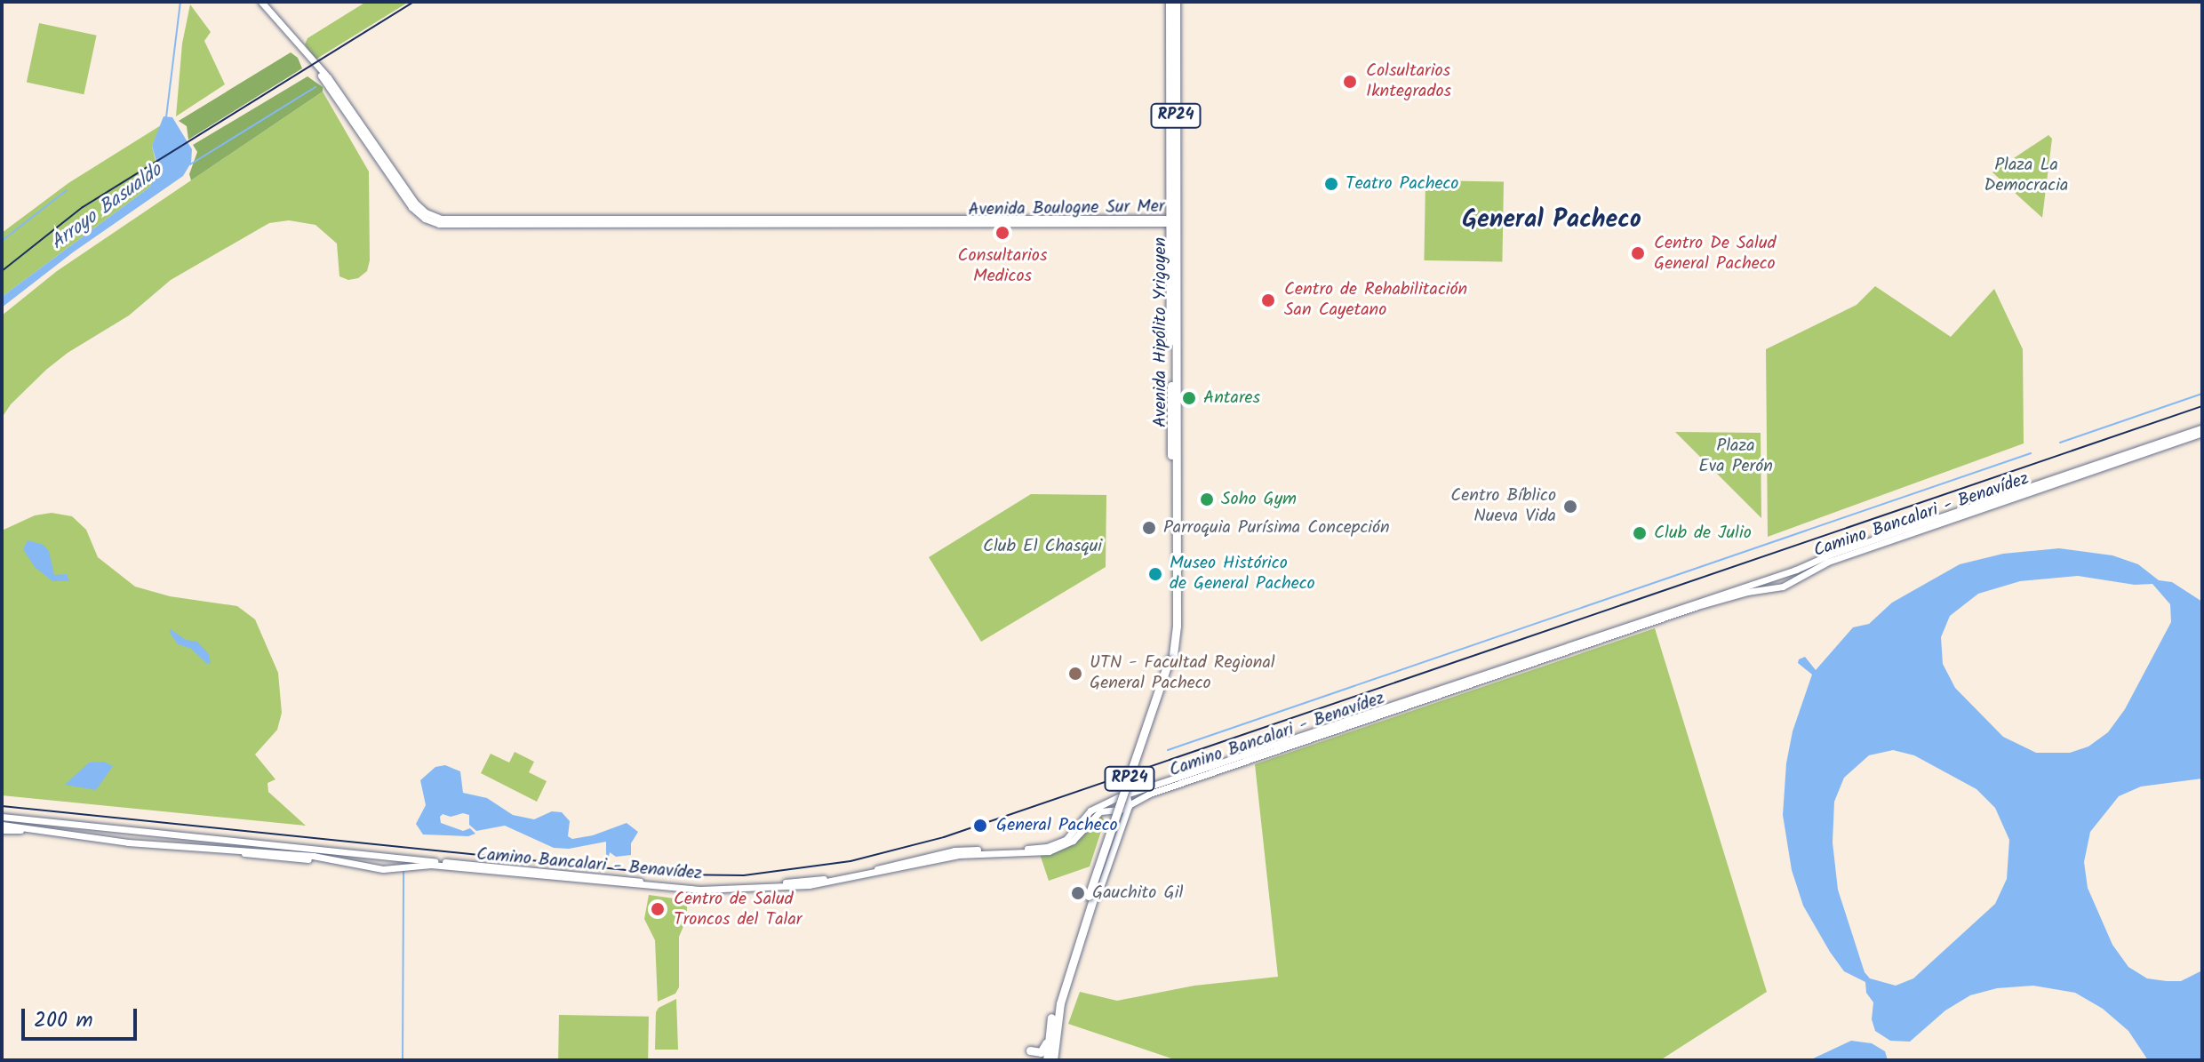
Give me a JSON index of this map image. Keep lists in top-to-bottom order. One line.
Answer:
{"streets":{"main road":["RP24","Avenida Boulogne Sur Mer","Avenida Hipólito Yrigoyen","Camino Bancalari - Benavídez"]},"crossings":[["RP24","Avenida Hipólito Yrigoyen"],["Avenida Boulogne Sur Mer","Avenida Hipólito Yrigoyen"]],"districts":["General Pacheco"],"water":["Arroyo Basualdo"],"parks":["Plaza La Democracia","Plaza Eva Perón","Club El Chasqui"],"places":["Colsultarios Ikntegrados","Teatro Pacheco","Consultarios Medicos","Centro De Salud General Pacheco","Centro de Rehabilitación San Cayetano","Antares","Soho Gym","Centro Bíblico Nueva Vida","Parroquia Purísima Concepción","Club de Julio","Museo Histórico de General Pacheco","UTN - Facultad Regional General Pacheco","General Pacheco","Gauchito Gil","Centro de Salud Troncos del Talar"],"scale_bar":"200 m"}
